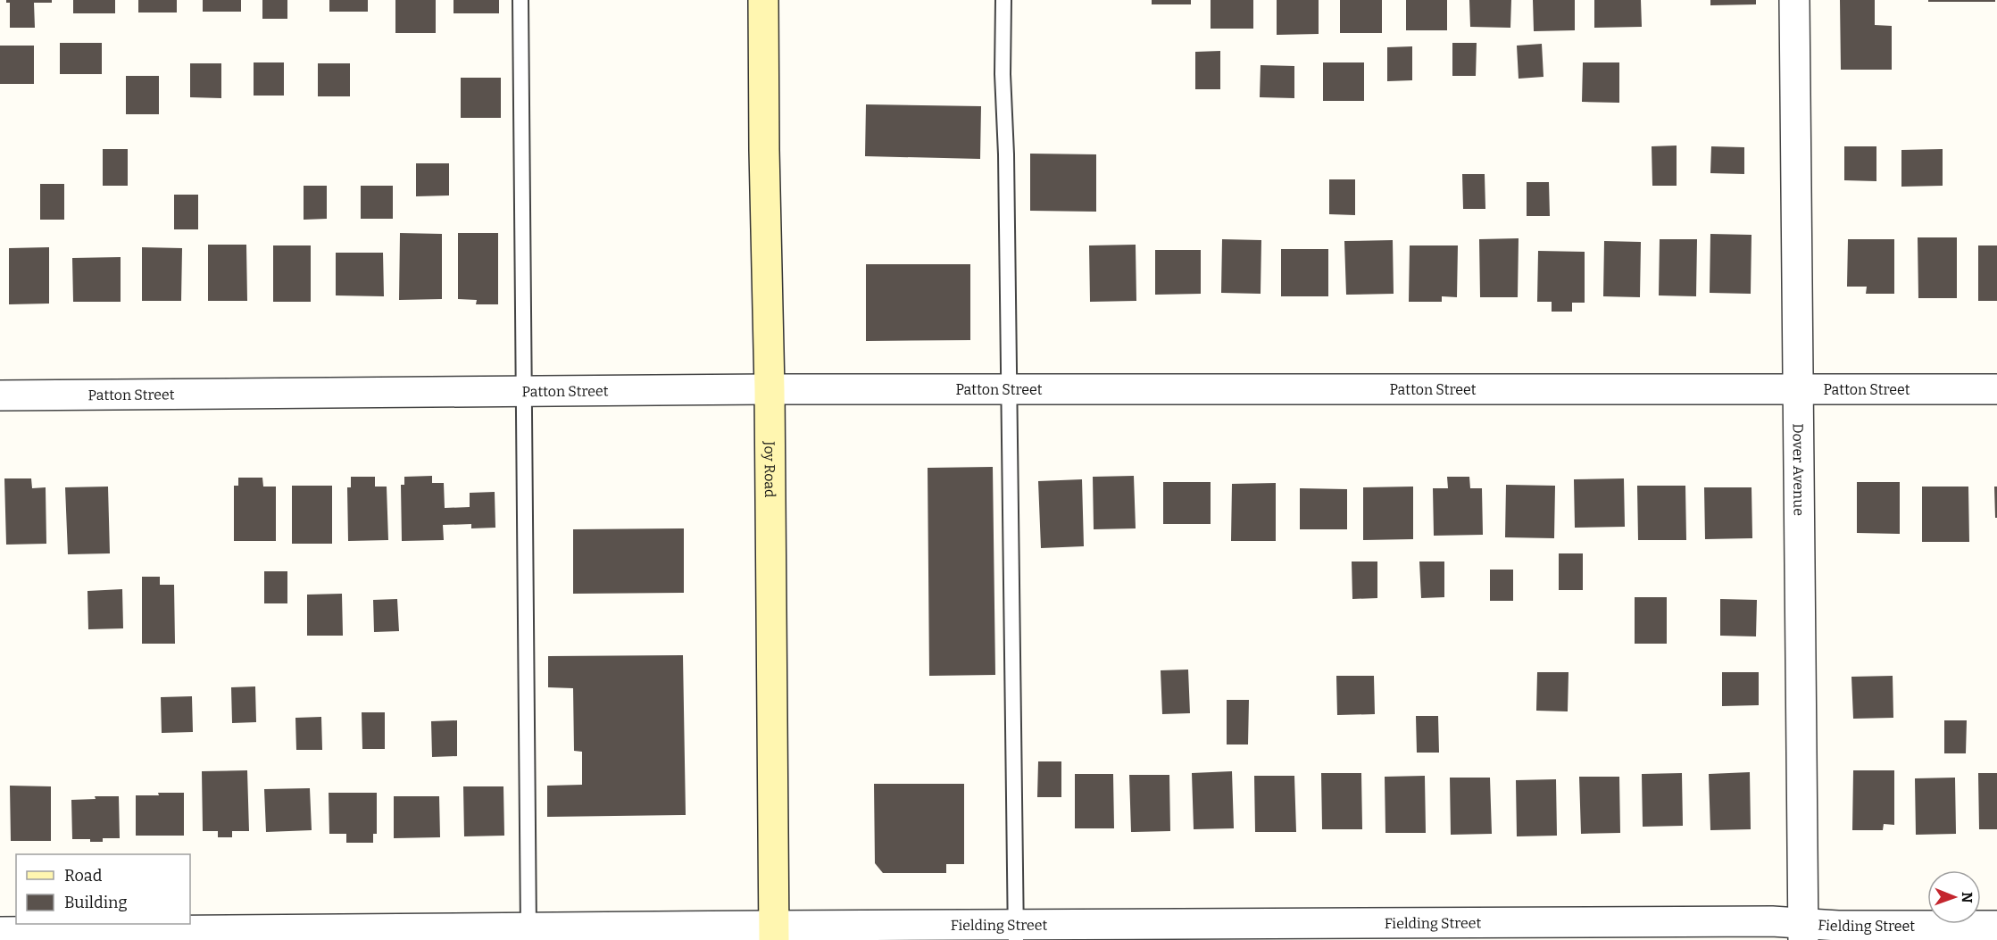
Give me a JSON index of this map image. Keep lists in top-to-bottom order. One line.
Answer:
{"streets":{"main road":["Joy Road"],"street":["Patton Street","Dover Avenue","Fielding Street"]},"crossings":[["Patton Street","Joy Road"],["Patton Street","Dover Avenue"],["Joy Road","Fielding Street"],["Dover Avenue","Fielding Street"]],"legend":["Road","Building"],"north":"right"}
